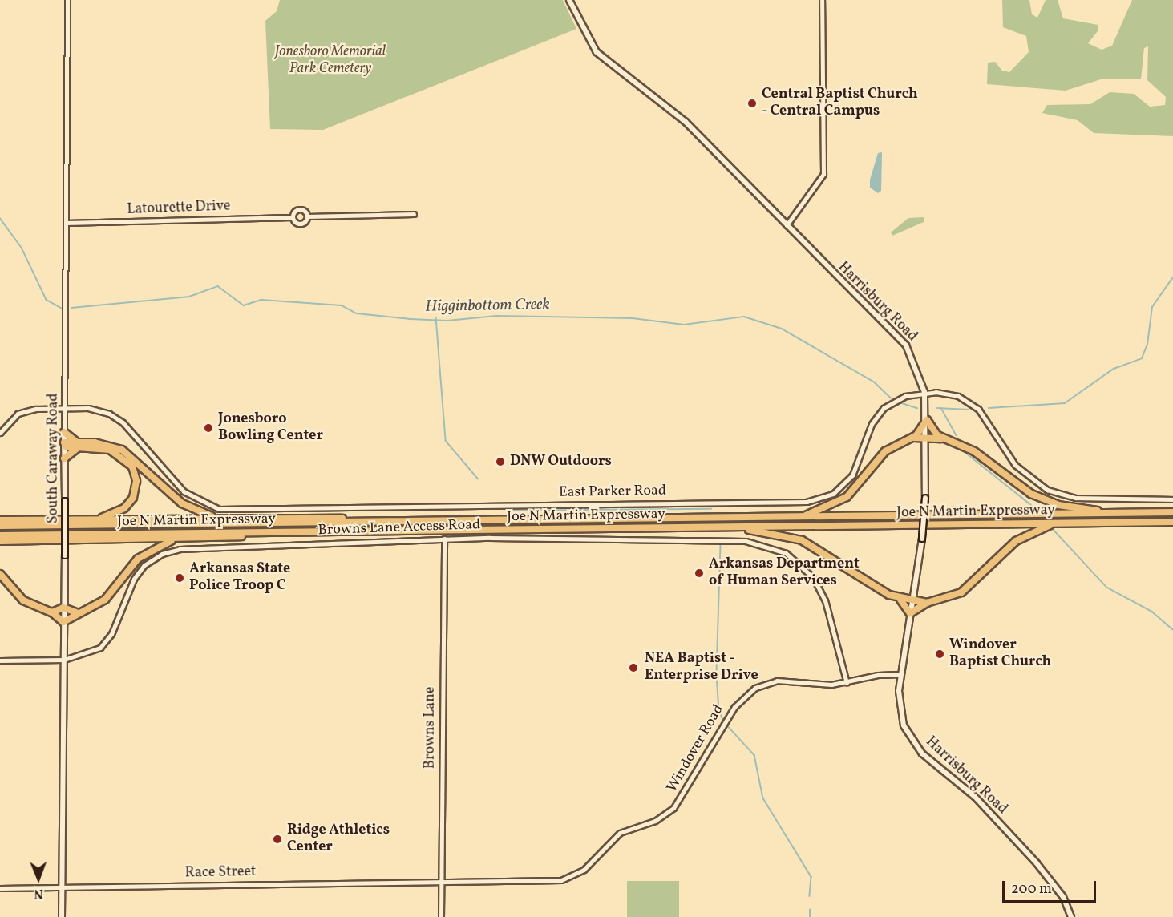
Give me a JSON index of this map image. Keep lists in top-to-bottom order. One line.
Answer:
{"streets":{"highway":["Joe N Martin Expressway"],"main road":["Harrisburg Road","South Caraway Road"],"street":["Latourette Drive","East Parker Road","Browns Lane Access Road","Browns Lane","Windover Road","Race Street"]},"crossings":[["Latourette Drive","South Caraway Road"],["Harrisburg Road","East Parker Road"],["Harrisburg Road","Windover Road"],["South Caraway Road","East Parker Road"],["South Caraway Road","Browns Lane Access Road"],["South Caraway Road","Race Street"],["Browns Lane Access Road","Browns Lane"],["Browns Lane Access Road","Windover Road"],["Browns Lane","Windover Road"],["Browns Lane","Race Street"],["Windover Road","Race Street"]],"water":["Higginbottom Creek"],"parks":["Jonesboro Memorial Park Cemetery"],"places":["Central Baptist Church - Central Campus","Jonesboro Bowling Center","DNW Outdoors","Arkansas Department of Human Services","Arkansas State Police Troop C","Windover Baptist Church","NEA Baptist - Enterprise Drive","Ridge Athletics Center"],"scale_bar":"200 m","north":"bottom"}
